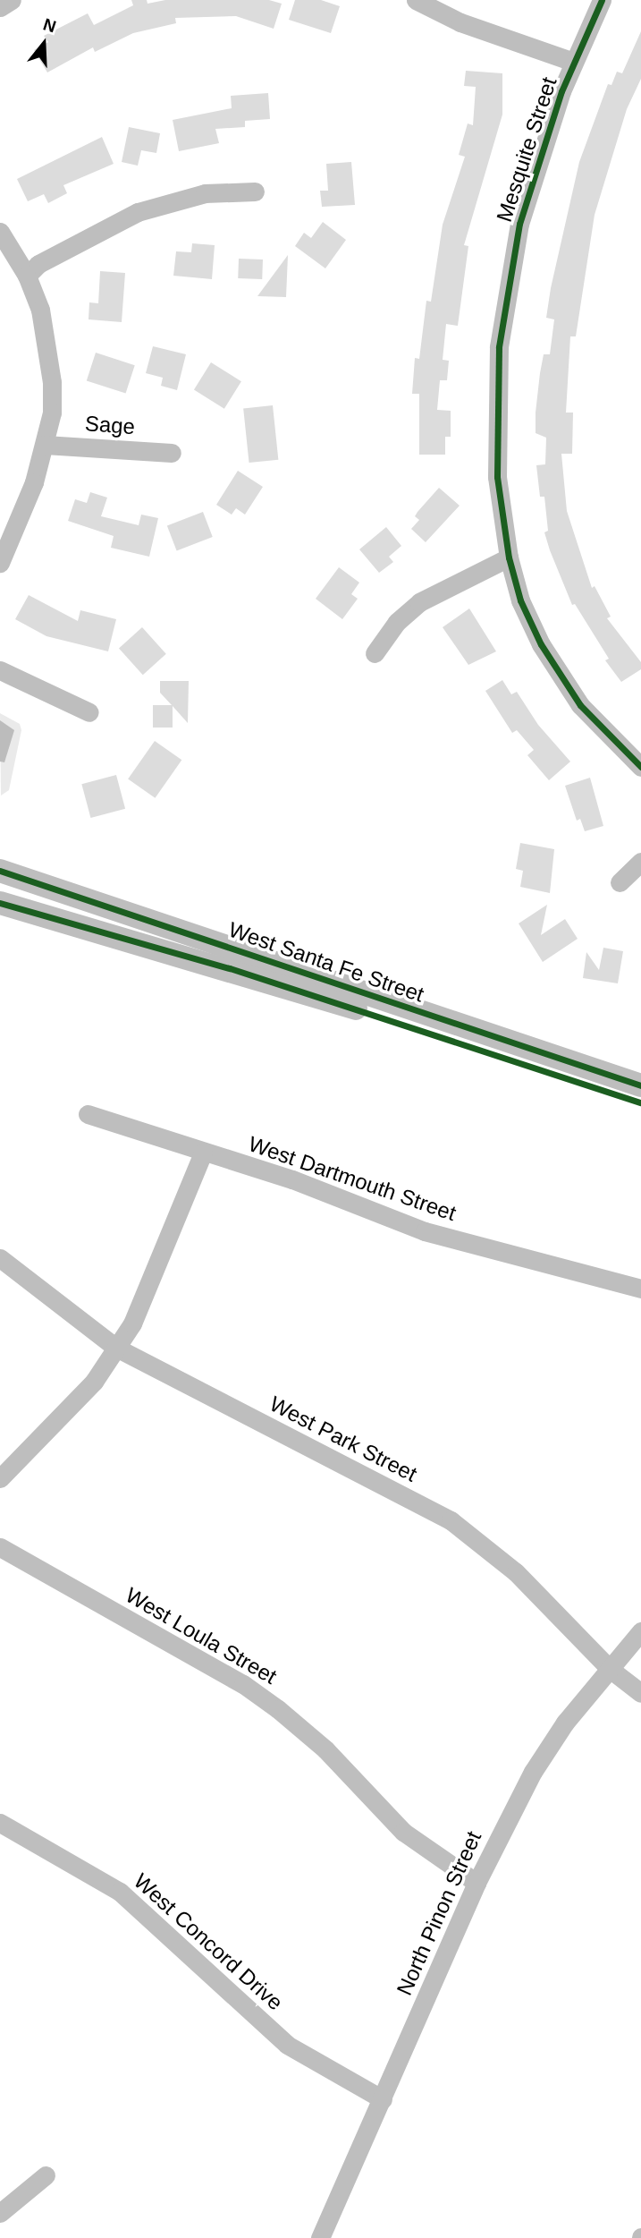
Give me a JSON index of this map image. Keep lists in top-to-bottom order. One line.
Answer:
{"streets":{"street":["Mesquite Street","Sage","West Santa Fe Street","West Dartmouth Street","West Park Street","West Loula Street","North Pinon Street","West Concord Drive"]},"crossings":[["West Park Street","North Pinon Street"],["West Loula Street","North Pinon Street"],["North Pinon Street","West Concord Drive"]],"north":"top"}
